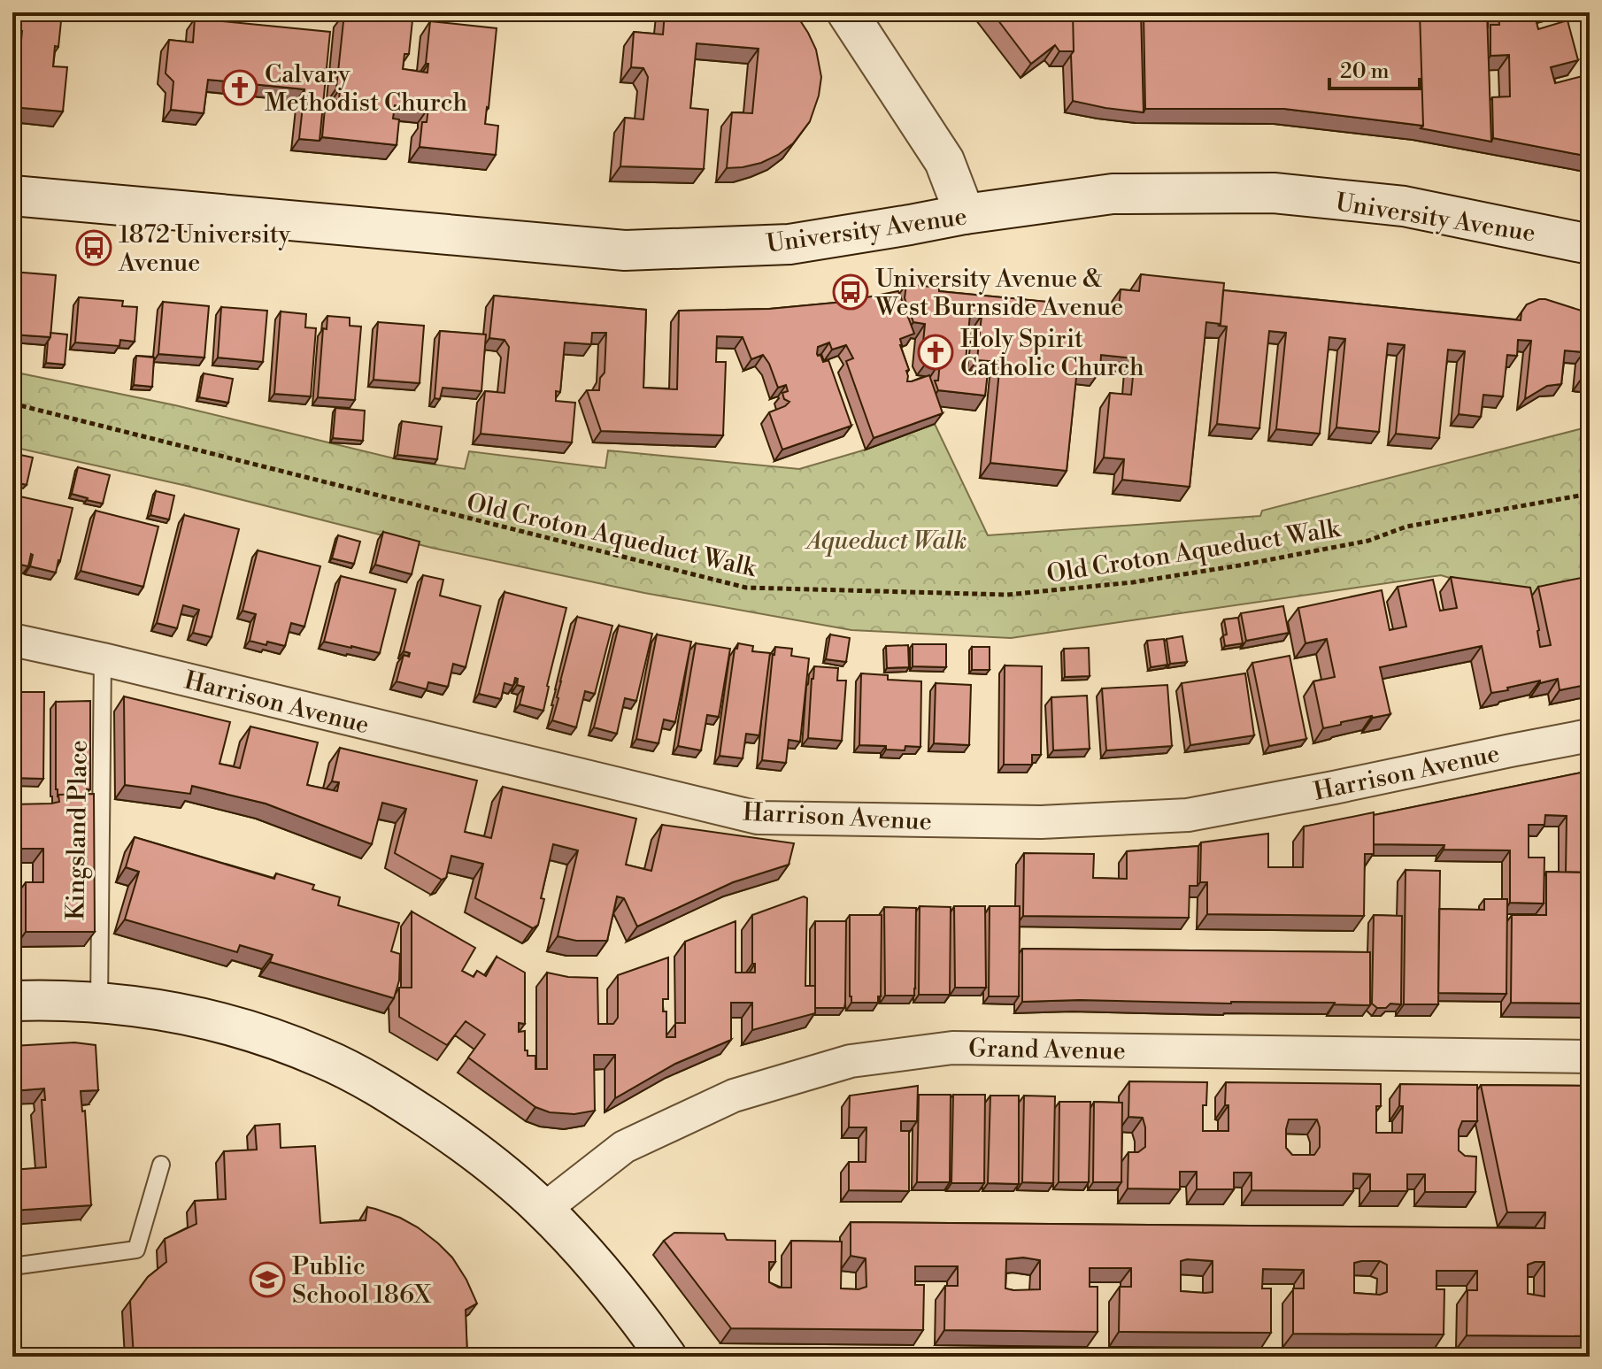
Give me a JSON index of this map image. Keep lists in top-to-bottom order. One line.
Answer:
{"streets":{"main road":["University Avenue"],"street":["Harrison Avenue","Grand Avenue"],"lane":["Kingsland Place"],"path":["Old Croton Aqueduct Walk"]},"crossings":[["Harrison Avenue","Kingsland Place"]],"parks":["Aqueduct Walk"],"places":{"church":["Calvary Methodist Church","Holy Spirit Catholic Church"],"bus stop":["1872 University Avenue","University Avenue & West Burnside Avenue"],"school or university":["Public School 186X"]},"scale_bar":"20 m"}
